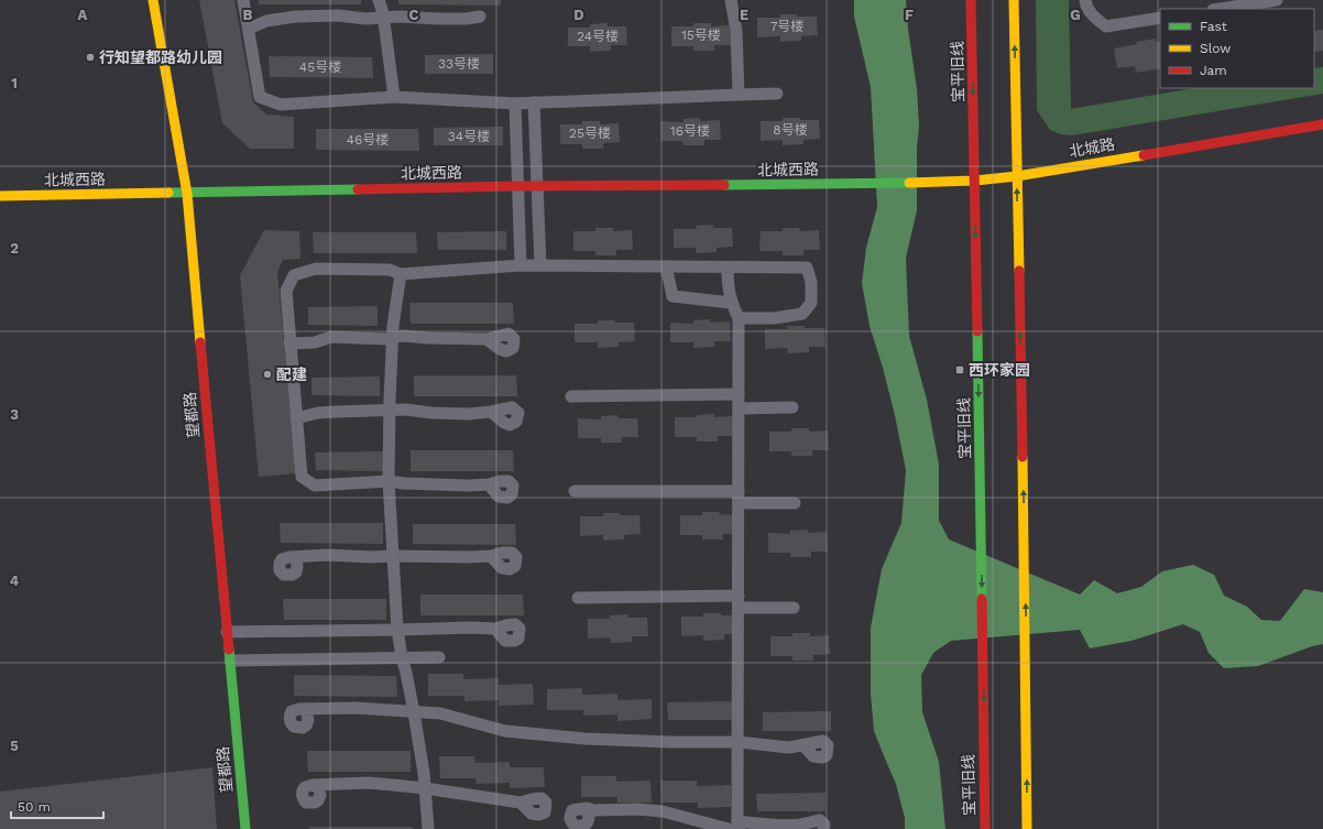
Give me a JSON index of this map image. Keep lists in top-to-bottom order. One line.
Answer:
{"streets":{"street":["宝平旧线","北城路","北城西路","望都路"]},"crossings":[["宝平旧线","北城路"],["北城路","北城西路"],["北城西路","望都路"]],"places":{"other":["行知望都路幼儿园","配建"],"transit":["西环家园"]},"house_numbers":["7号楼","15号楼","24号楼","33号楼","45号楼","8号楼","16号楼","25号楼","34号楼","46号楼"],"legend":["Fast","Slow","Jam"],"scale_bar":"50 m","grid":{"columns":["A","B","C","D","E","F","G"],"rows":["1","2","3","4","5"]}}
